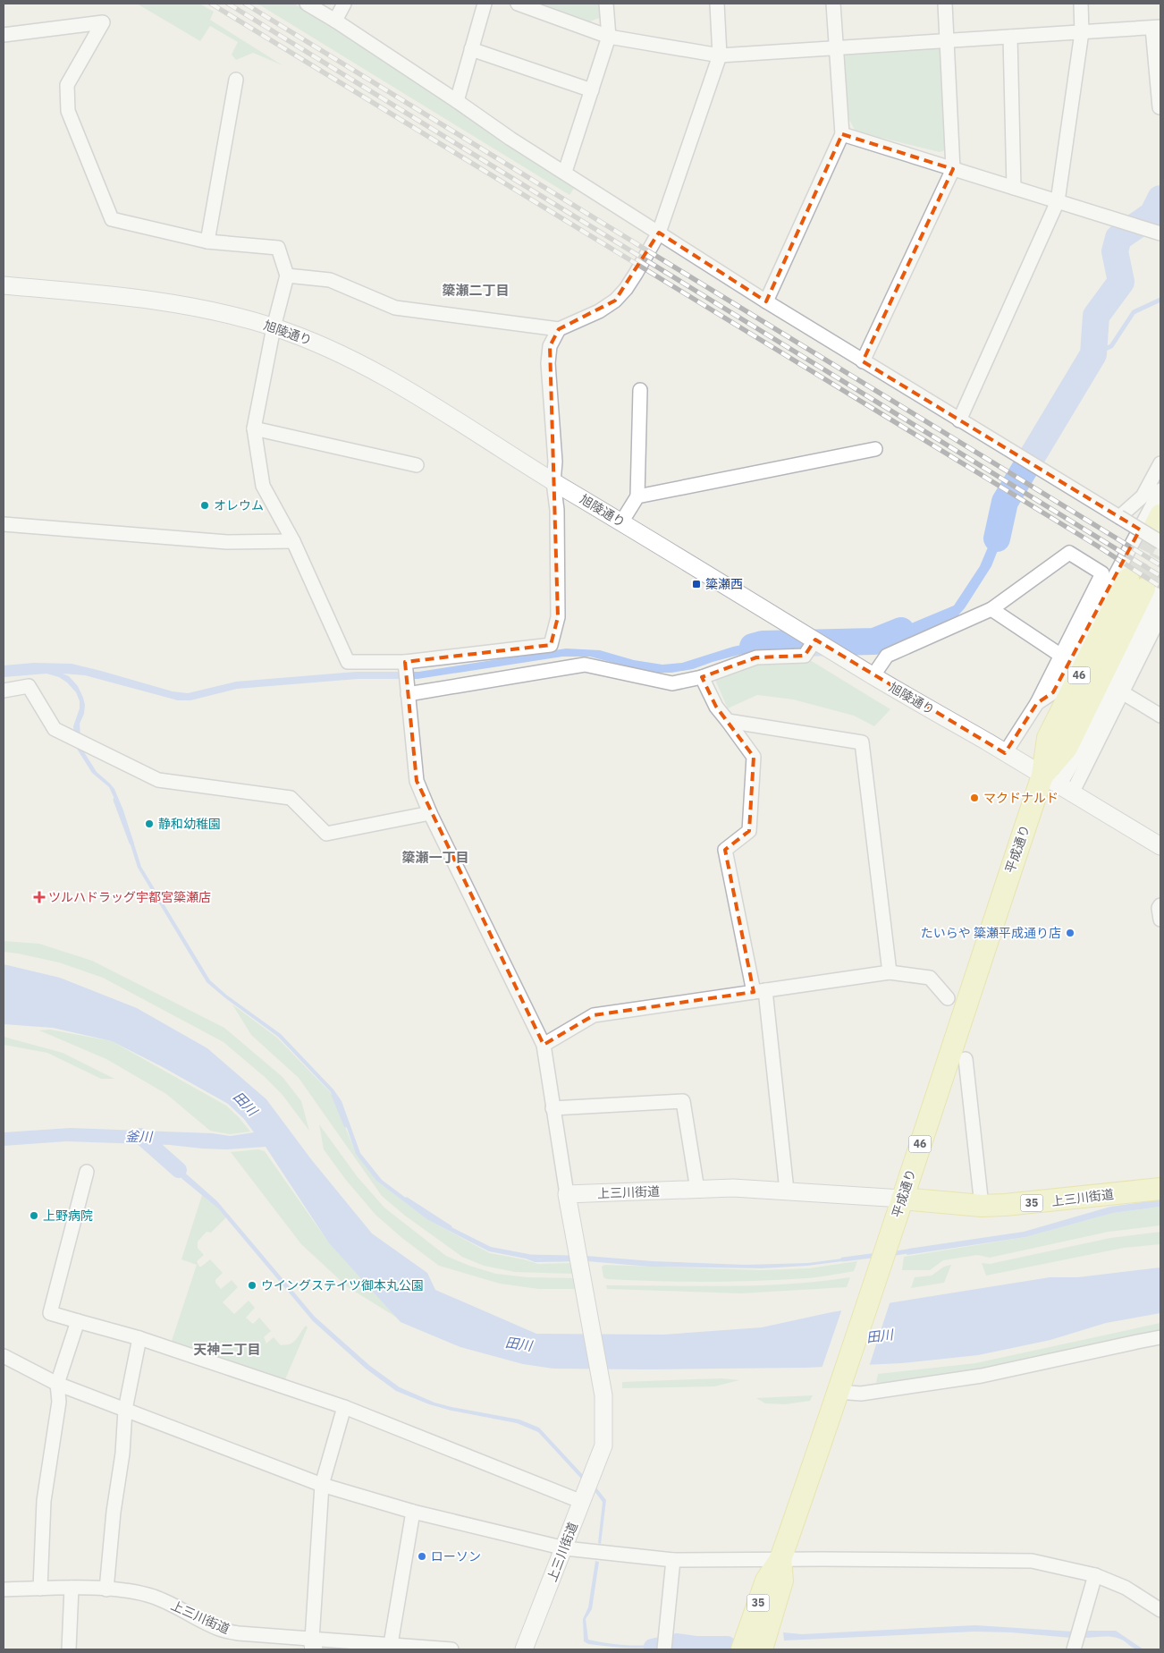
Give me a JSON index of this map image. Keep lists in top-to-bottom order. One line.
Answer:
{"streets":{"main road":["46","平成通り","上三川街道","35"],"street":["旭陵通り"]},"crossings":[["旭陵通り","平成通り"],["平成通り","上三川街道"]],"districts":["簗瀬二丁目","簗瀬一丁目","天神二丁目"],"water":["田川","釜川"],"places":{"other":["オレウム","マクドナルド","静和幼稚園","たいらや 簗瀬平成通り店","上野病院","ウイングステイツ御本丸公園","ローソン"],"transit":["簗瀬西"],"health":["ツルハドラッグ宇都宮簗瀬店"]}}
